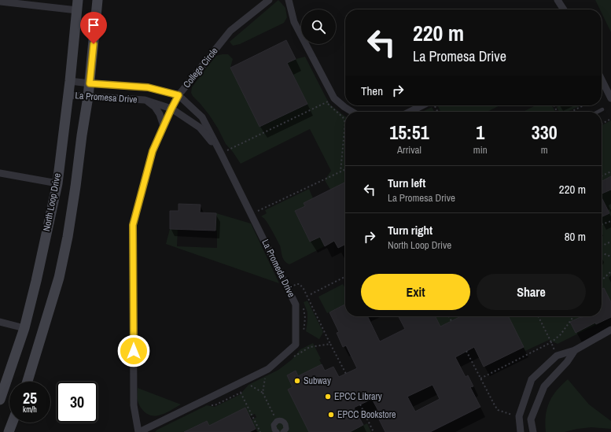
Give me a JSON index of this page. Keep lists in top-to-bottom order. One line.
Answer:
{"streets":{"main road":["North Loop Drive"],"street":["College Circle","La Promesa Drive","La Promeda Drive"]},"crossings":[["College Circle","La Promesa Drive"],["College Circle","La Promeda Drive"],["La Promesa Drive","North Loop Drive"],["La Promesa Drive","La Promeda Drive"]],"places":["Subway","EPCC Library","EPCC Bookstore"],"page":{"turn":["220 m","La Promesa Drive"],"then":"Then","eta":["15:51","Arrival","1","min","330","m"],"list":[{"name":"Turn left","note":"La Promesa Drive","value":"220 m"},{"name":"Turn right","note":"North Loop Drive","value":"80 m"}],"buttons":["Exit","Share"],"speed":"25 km/h","limit":"30"}}
